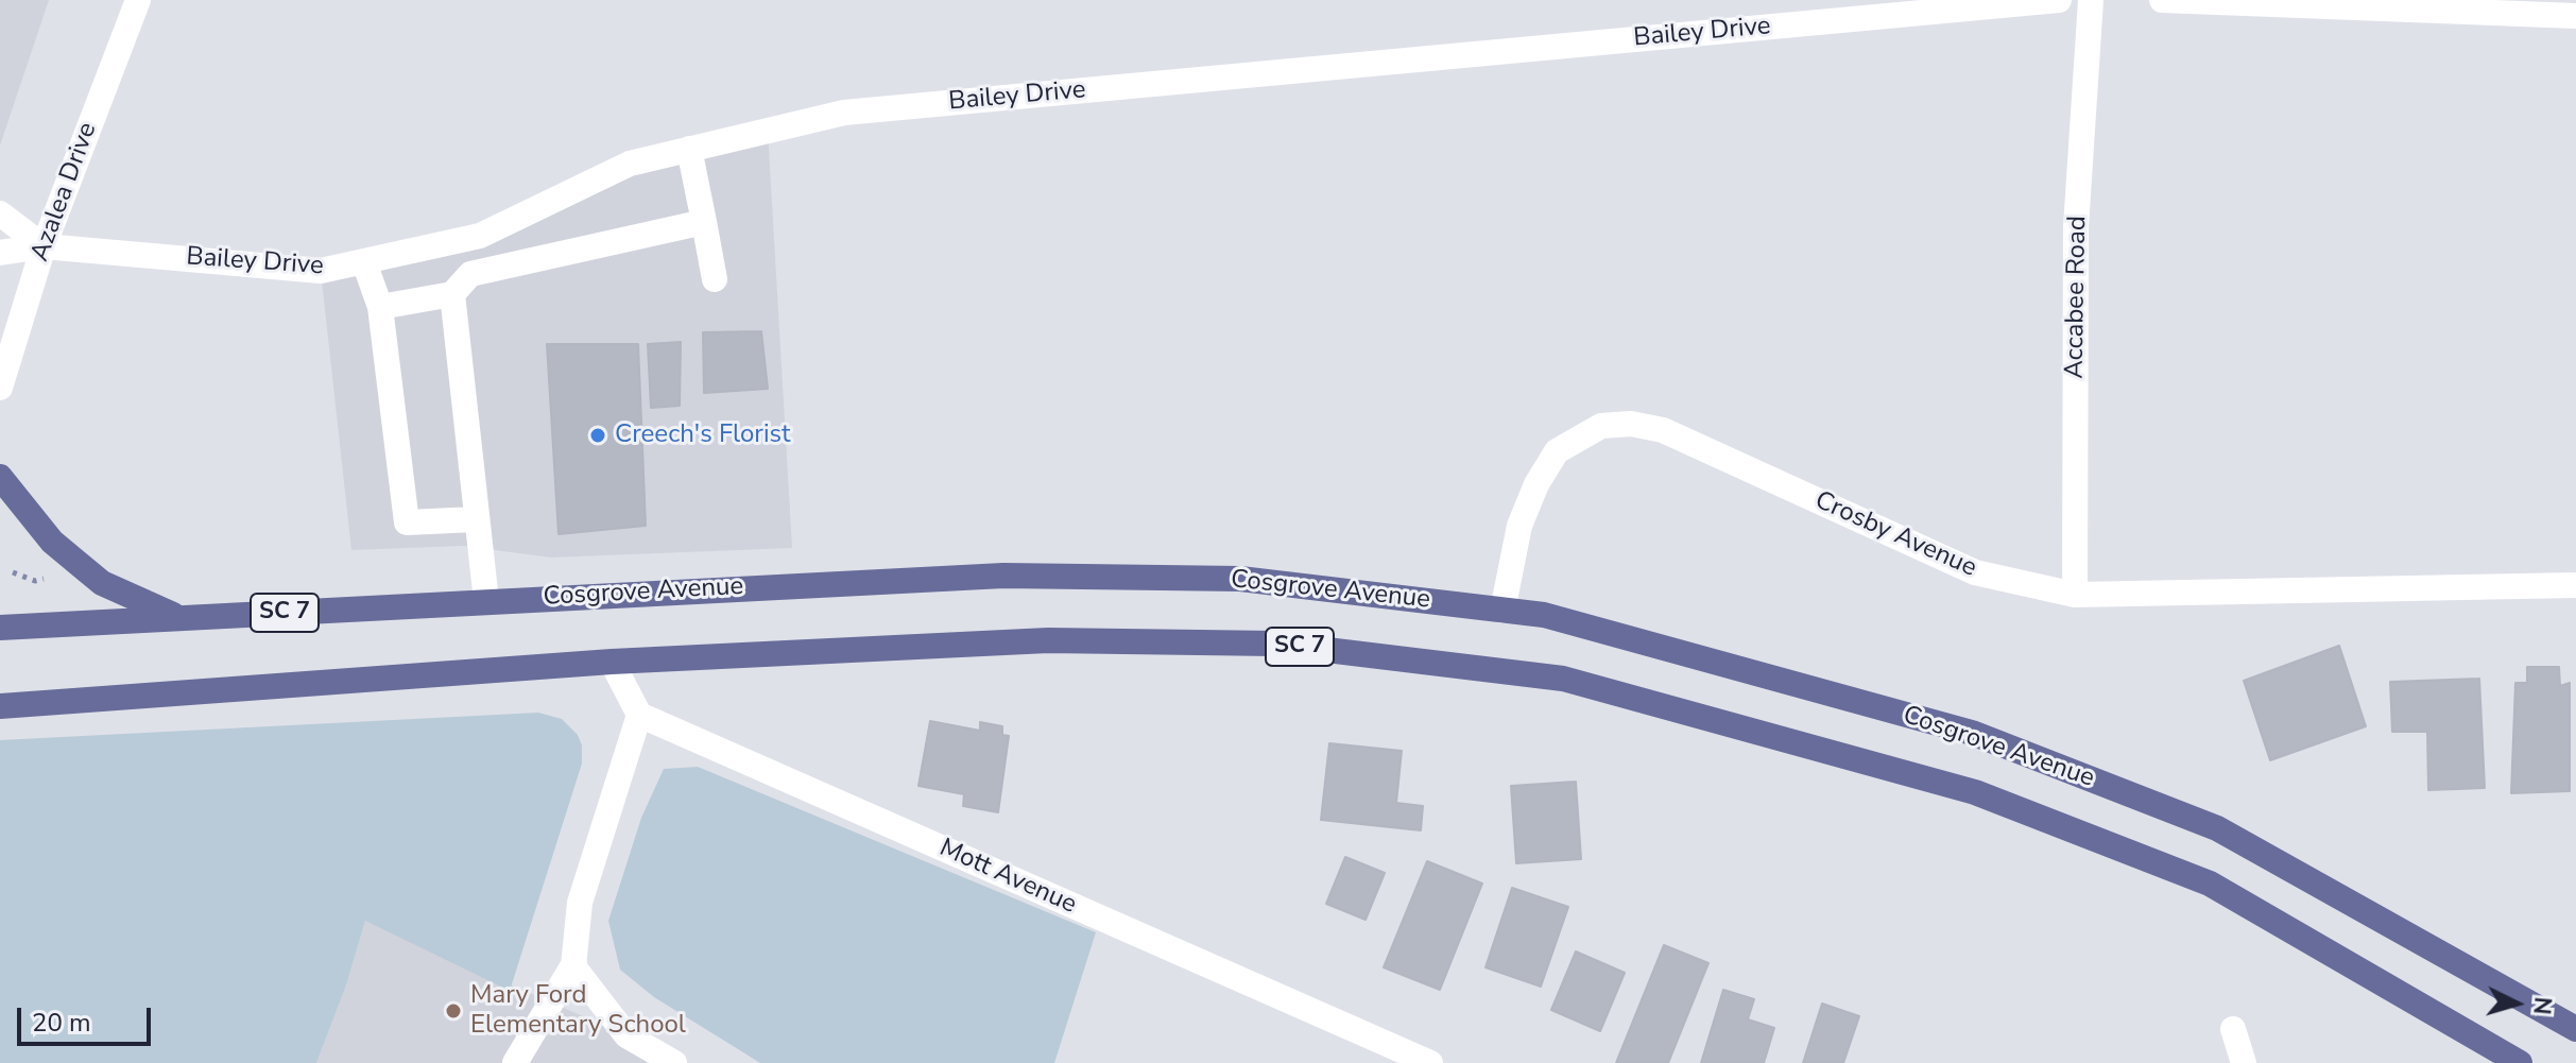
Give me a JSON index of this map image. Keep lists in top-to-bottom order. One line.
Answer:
{"streets":{"main road":["Cosgrove Avenue","SC 7"],"street":["Bailey Drive","Azalea Drive","Accabee Road","Crosby Avenue","Mott Avenue"]},"crossings":[["Bailey Drive","Azalea Drive"],["Accabee Road","Crosby Avenue"],["Crosby Avenue","Cosgrove Avenue"]],"places":["Creech's Florist","Mary Ford Elementary School"],"scale_bar":"20 m","north":"right"}
